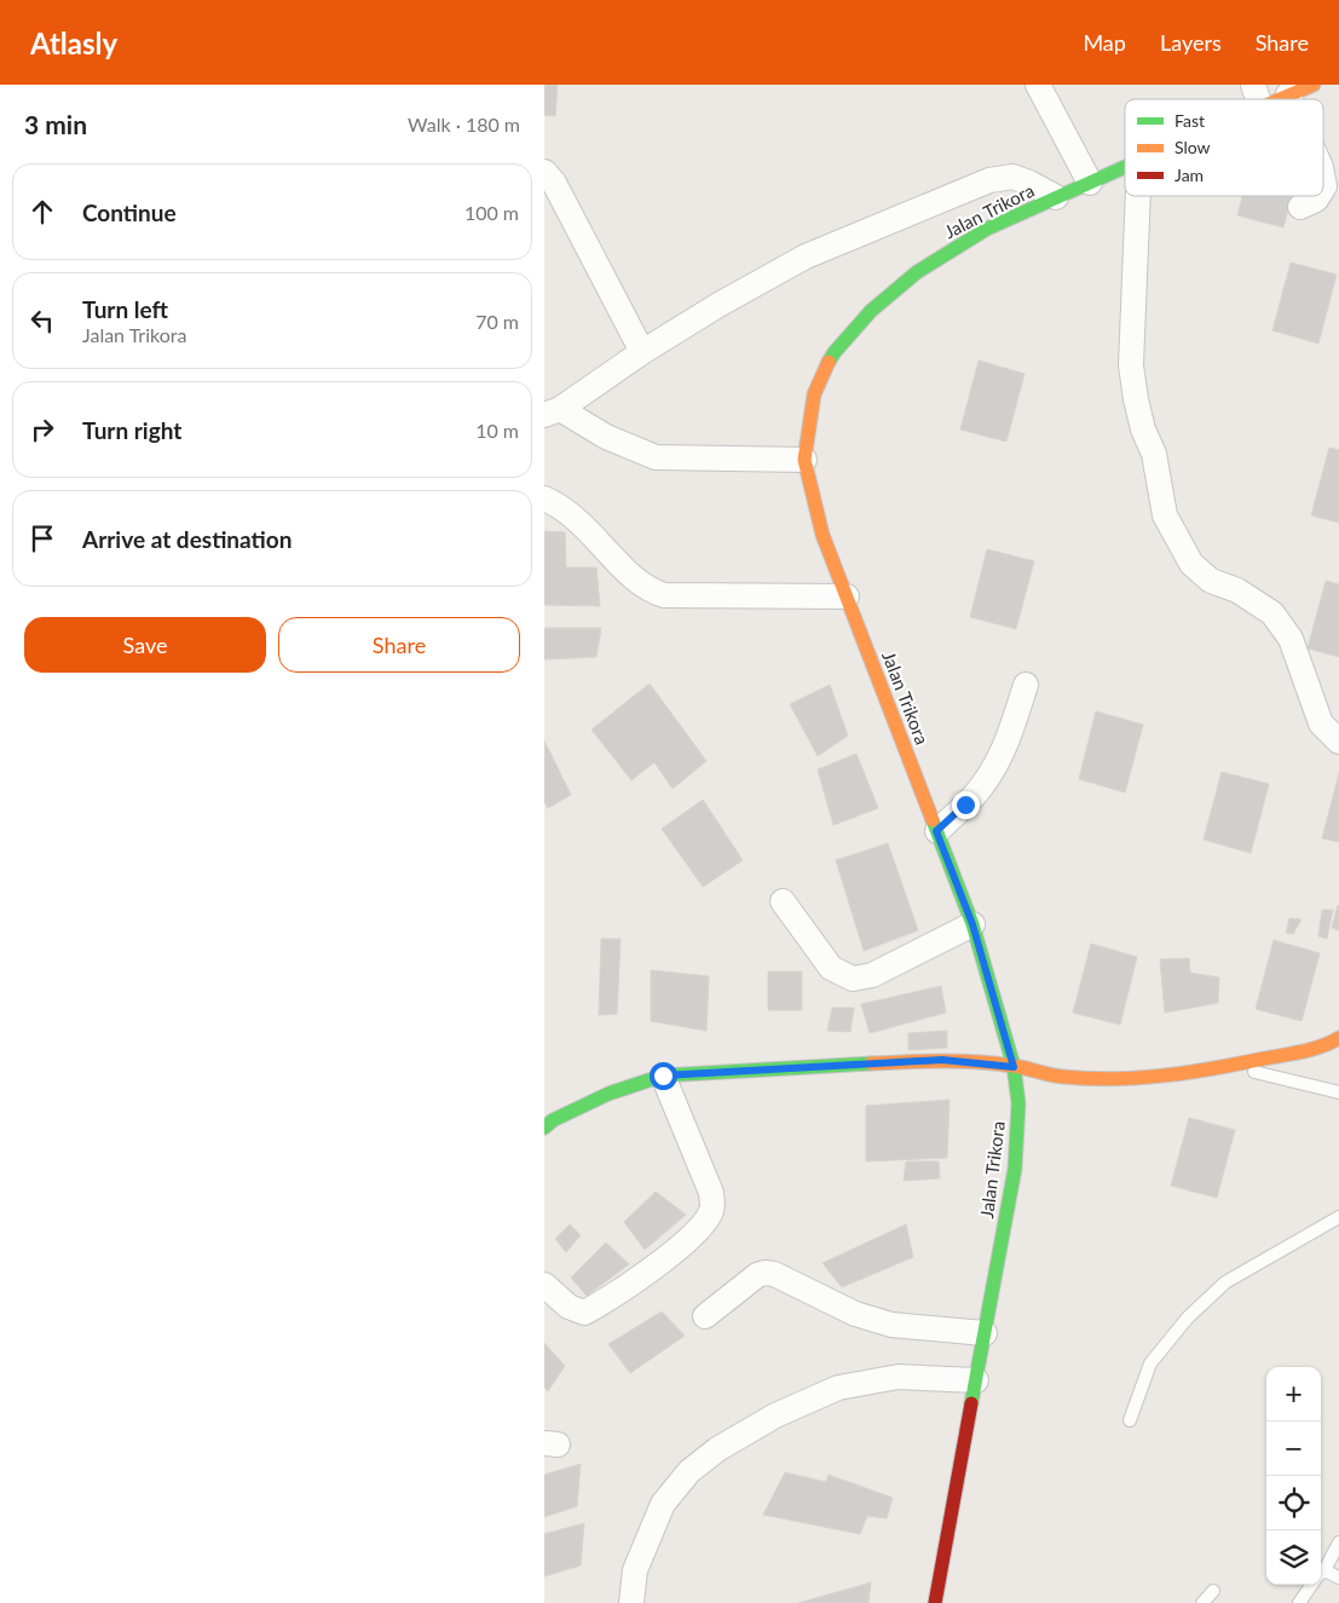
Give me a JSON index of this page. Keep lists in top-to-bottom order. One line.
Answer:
{"streets":{"street":["Jalan Trikora"]},"legend":["Fast","Slow","Jam"],"page":{"header":"Atlasly","nav":["Map","Layers","Share"],"heading":["3 min","Walk · 180 m"],"list":[["Continue","100 m"],["Turn left","Jalan Trikora","70 m"],["Turn right","10 m"],"Arrive at destination"],"buttons":["Save","Share"],"map_buttons":["+","−"]}}
